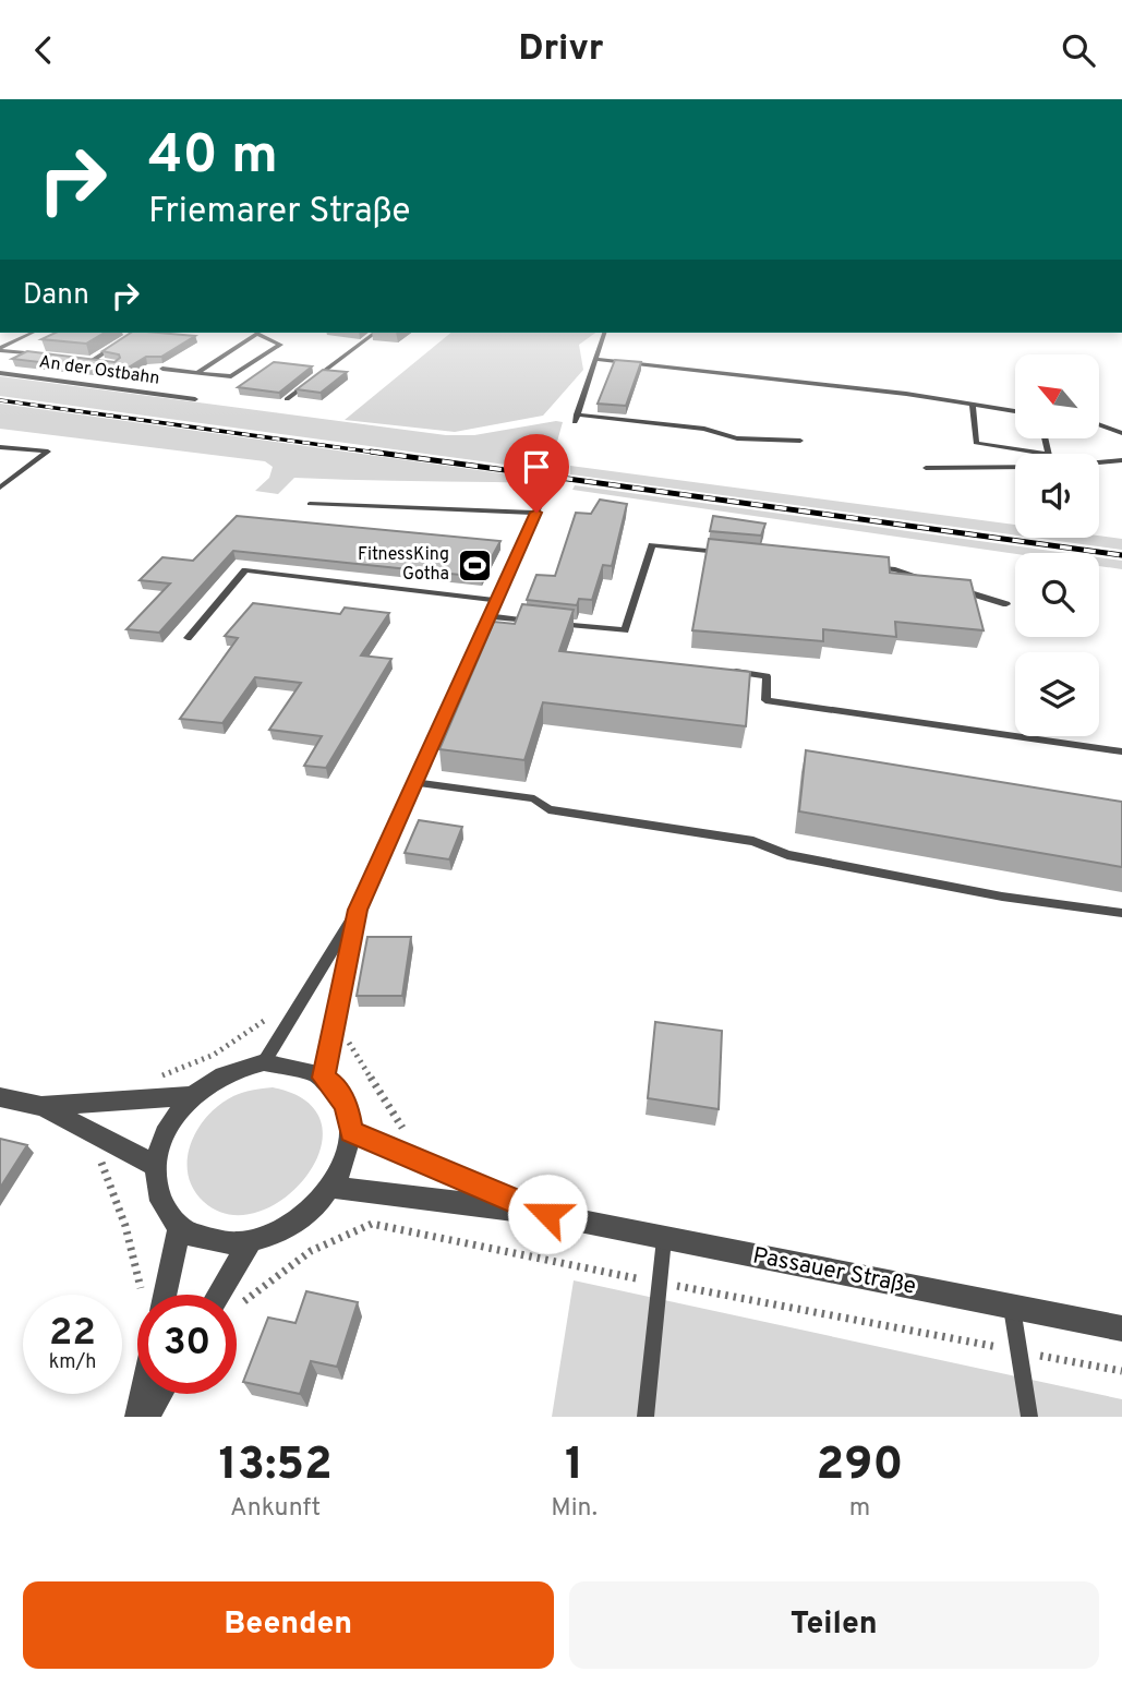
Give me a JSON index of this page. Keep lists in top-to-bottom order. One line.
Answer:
{"streets":{"street":["Passauer Straße"],"lane":["An der Ostbahn"]},"places":{"sports":["FitnessKing Gotha"]},"north":"top left","page":{"header":"Drivr","turn":["40 m","Friemarer Straße"],"then":"Dann","speed":"22 km/h","limit":"30","eta":["13:52","Ankunft","1","Min.","290","m"],"buttons":["Beenden","Teilen"]}}
